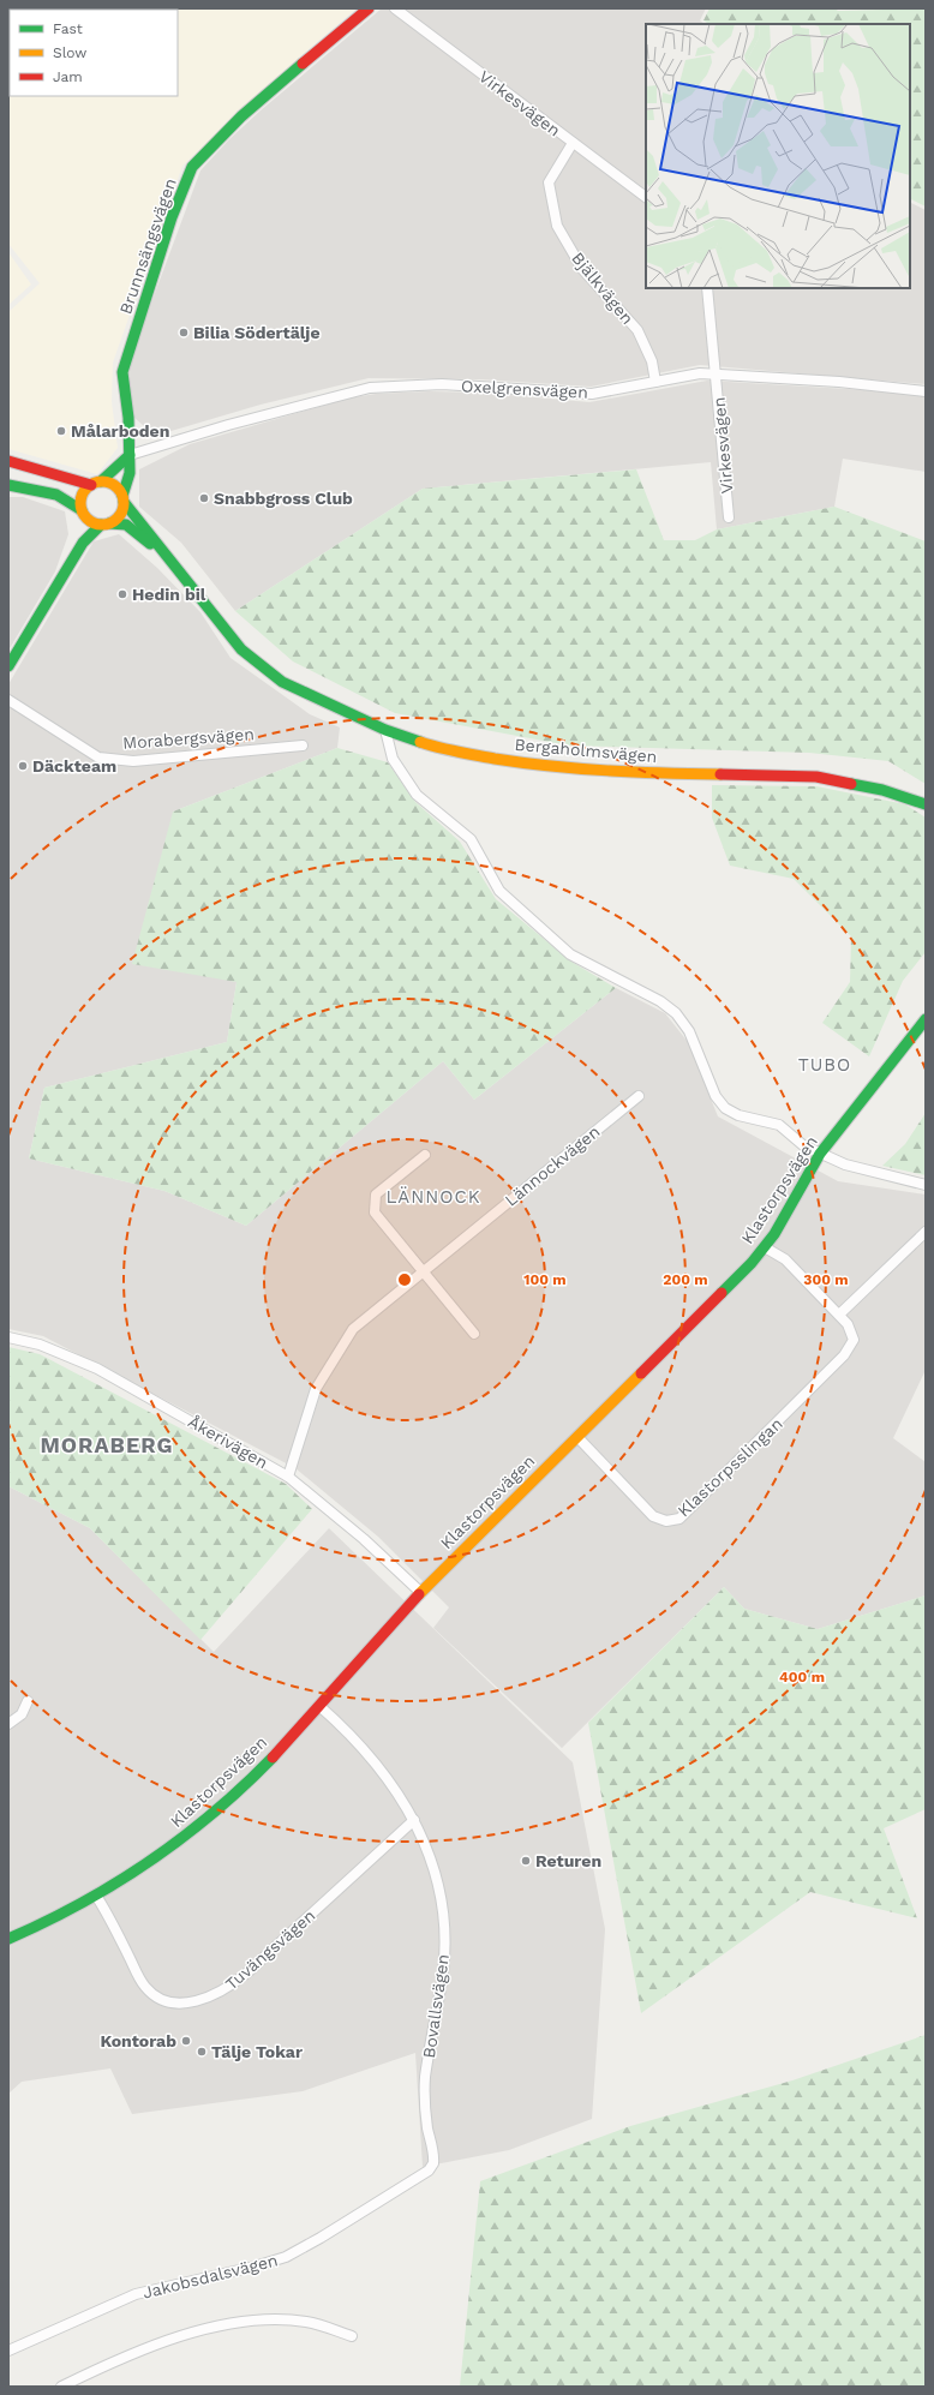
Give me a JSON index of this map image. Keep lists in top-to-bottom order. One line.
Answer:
{"streets":{"street":["Virkesvägen","Brunnsängsvägen","Bjälkvägen","Oxelgrensvägen","Morabergsvägen","Bergaholmsvägen","Lännockvägen","Klastorpsvägen","Åkerivägen","Klastorpsslingan","Tuvängsvägen","Bovallsvägen","Jakobsdalsvägen"]},"crossings":[["Virkesvägen","Bjälkvägen"],["Virkesvägen","Oxelgrensvägen"],["Brunnsängsvägen","Oxelgrensvägen"],["Brunnsängsvägen","Bergaholmsvägen"],["Bjälkvägen","Oxelgrensvägen"],["Lännockvägen","Åkerivägen"],["Klastorpsvägen","Åkerivägen"],["Klastorpsvägen","Klastorpsslingan"],["Klastorpsvägen","Tuvängsvägen"],["Klastorpsvägen","Bovallsvägen"],["Tuvängsvägen","Bovallsvägen"],["Bovallsvägen","Jakobsdalsvägen"]],"districts":["TUBO","LÄNNOCK","MORABERG"],"places":["Bilia Södertälje","Målarboden","Snabbgross Club","Hedin bil","Däckteam","Returen","Kontorab","Tälje Tokar"],"legend":["Fast","Slow","Jam"],"rings":["100 m","200 m","300 m","400 m"]}
